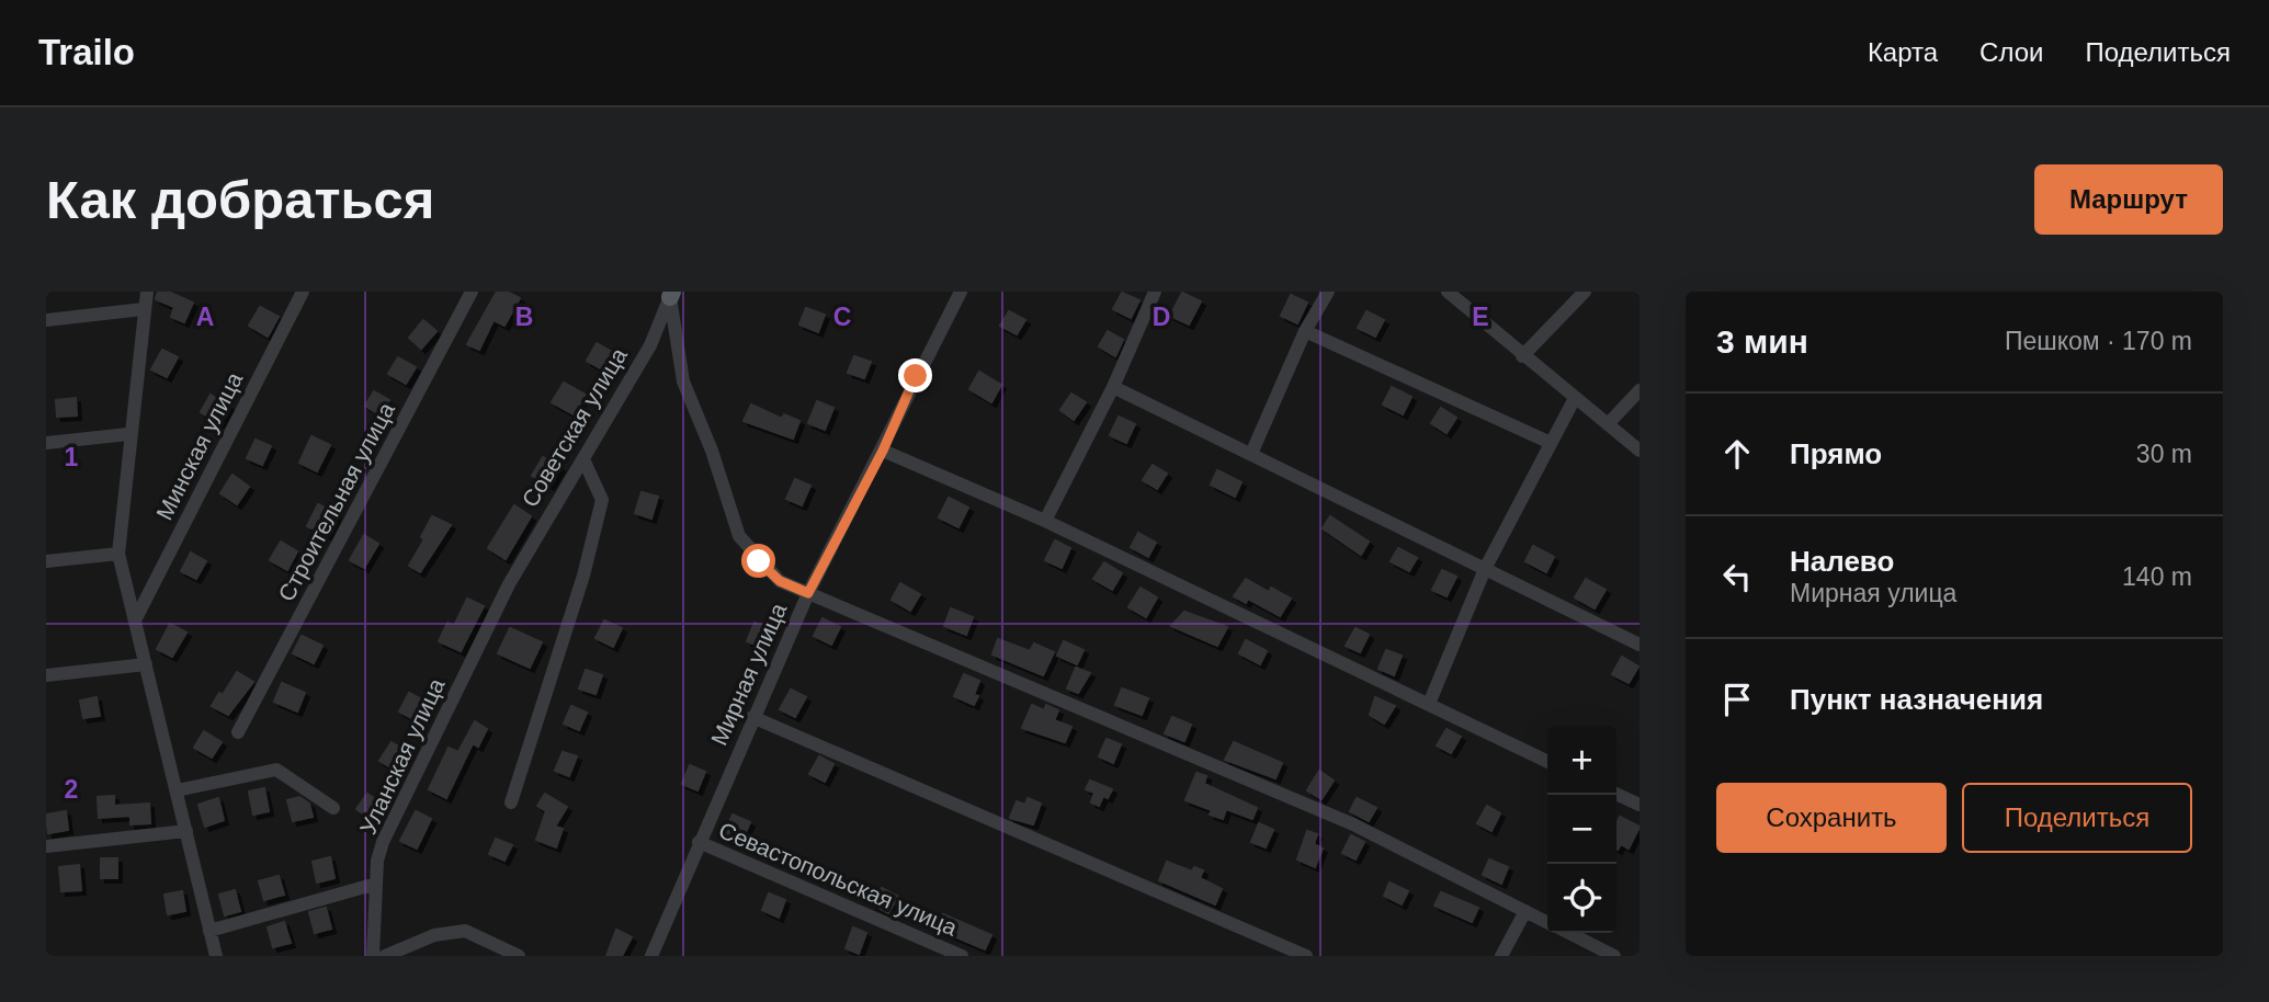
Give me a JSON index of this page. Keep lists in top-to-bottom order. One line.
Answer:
{"streets":{"street":["Советская улица","Минская улица","Строительная улица","Мирная улица","Уланская улица","Севастопольская улица"]},"crossings":[["Советская улица","Уланская улица"],["Мирная улица","Севастопольская улица"]],"page":{"header":"Trailo","nav":["Карта","Слои","Поделиться"],"buttons":["Маршрут",["Сохранить","Поделиться"]],"title":"Как добраться","heading":["3 мин","Пешком · 170 m"],"list":[["Прямо","30 m"],["Налево","Мирная улица","140 m"],"Пункт назначения"],"map_buttons":["+","−"]},"grid":{"columns":["A","B","C","D","E"],"rows":["1","2"]}}
